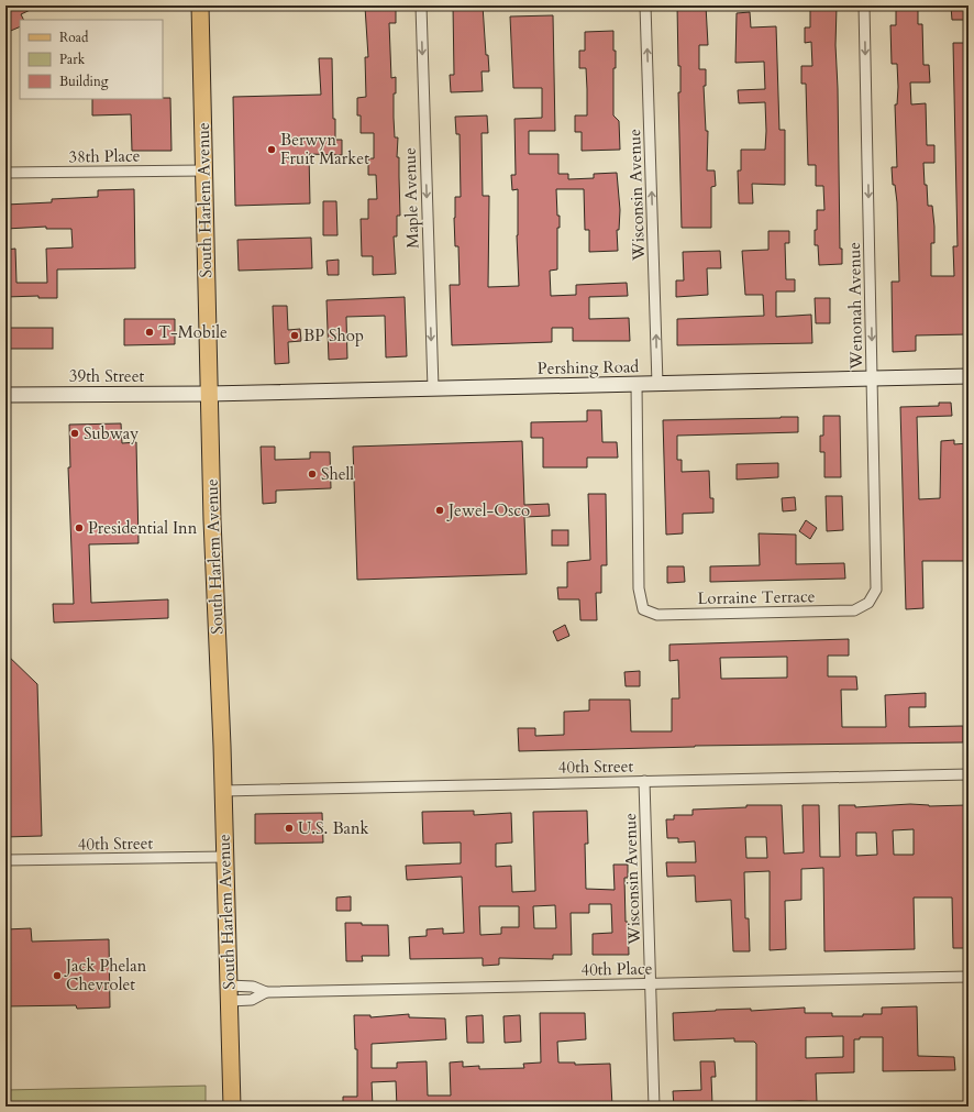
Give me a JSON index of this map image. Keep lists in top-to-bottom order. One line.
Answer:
{"streets":{"main road":["South Harlem Avenue","Pershing Road","39th Street"],"street":["38th Place","Wisconsin Avenue","Maple Avenue","Wenonah Avenue","Lorraine Terrace","40th Street","40th Place"]},"crossings":[["38th Place","South Harlem Avenue"],["Wisconsin Avenue","Pershing Road"],["Wisconsin Avenue","40th Street"],["Wisconsin Avenue","40th Place"],["Maple Avenue","Pershing Road"],["South Harlem Avenue","Pershing Road"],["South Harlem Avenue","39th Street"],["South Harlem Avenue","40th Street"],["South Harlem Avenue","40th Place"],["Wenonah Avenue","Pershing Road"],["Wenonah Avenue","Lorraine Terrace"],["Pershing Road","39th Street"],["Pershing Road","Lorraine Terrace"]],"one_way":["Wisconsin Avenue","Maple Avenue","Wenonah Avenue"],"places":["Berwyn Fruit Market","T-Mobile","BP Shop","Subway","Shell","Jewel-Osco","Presidential Inn","U.S. Bank","Jack Phelan Chevrolet"],"legend":["Road","Park","Building"]}
